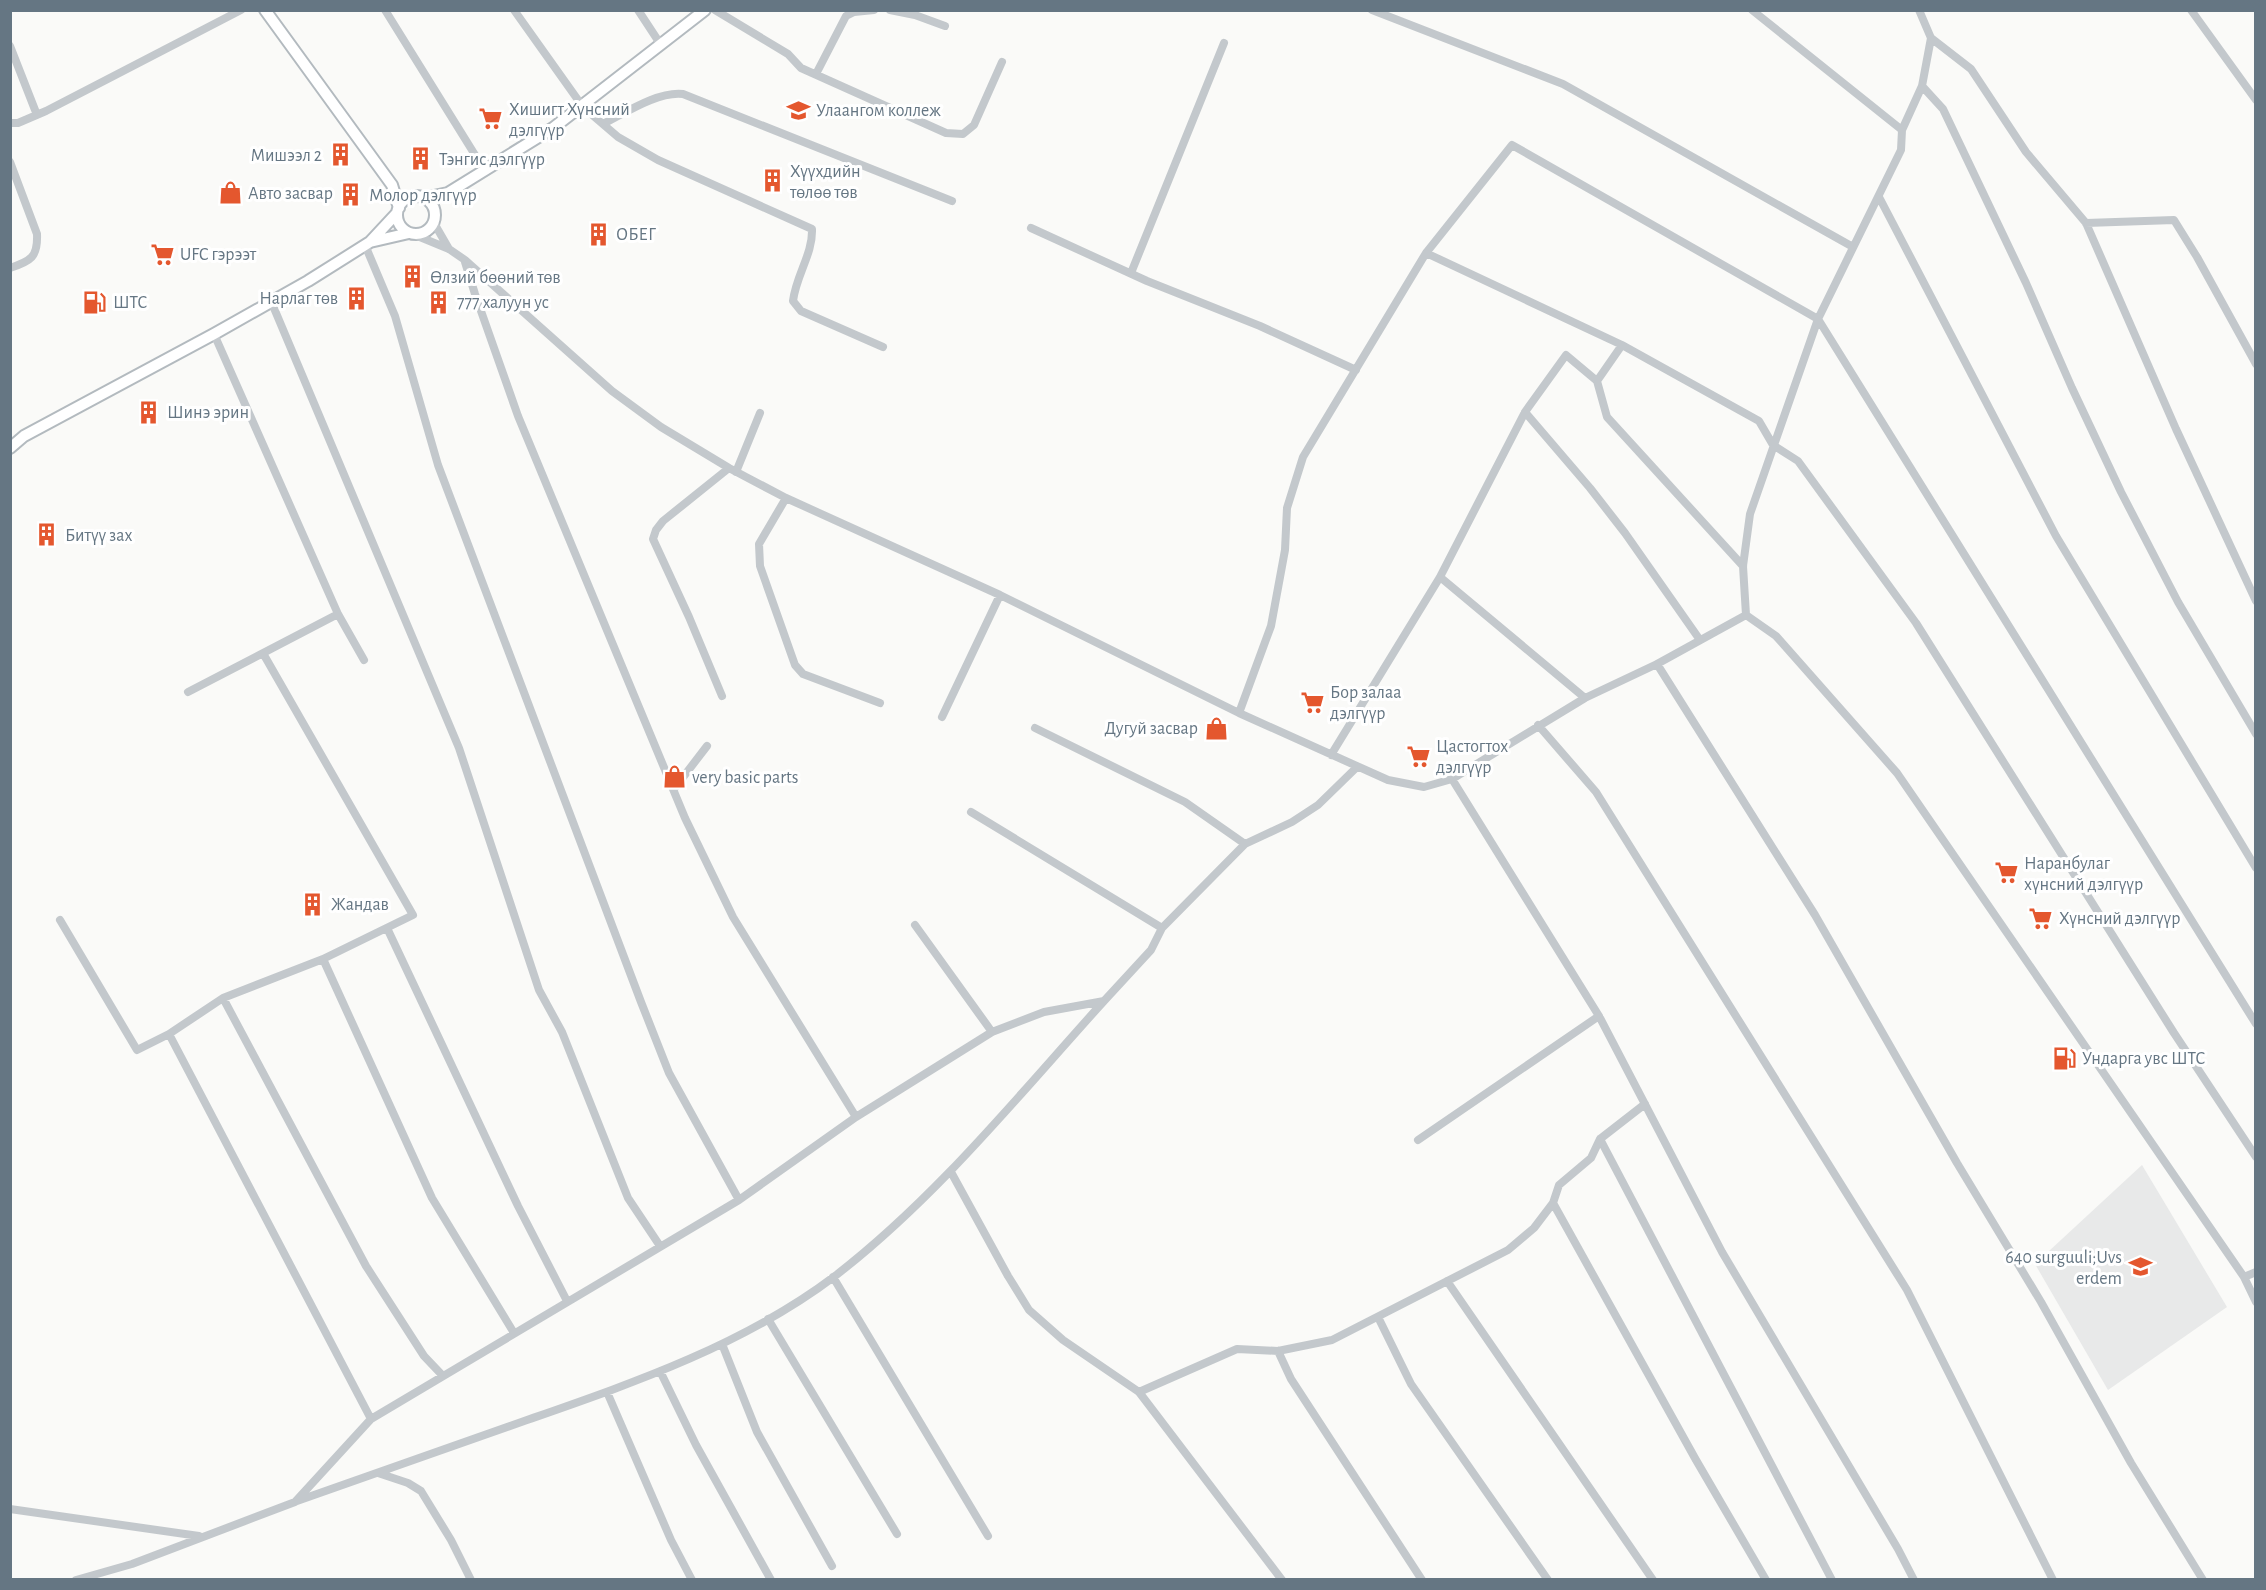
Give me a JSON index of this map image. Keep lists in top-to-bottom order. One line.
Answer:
{"places":{"school or university":["Улаангом коллеж","640 surguuli;Uvs erdem"],"supermarket":["Хишигт Хүнсний дэлгүүр","UFC гэрээт","Бор залаа дэлгүүр","Цастогтох дэлгүүр","Наранбулаг хүнсний дэлгүүр","Хүнсний дэлгүүр"],"building":["Мишээл 2","Тэнгис дэлгүүр","Хүүхдийн төлөө төв","Молор дэлгүүр","ОБЕГ","Өлзий бөөний төв","Нарлаг төв","777 халуун ус","Шинэ эрин","Битүү зах","Жандав"],"shop":["Авто засвар","Дугуй засвар","very basic parts"],"fuel station":["ШТС","Ундарга увс ШТС"]}}
